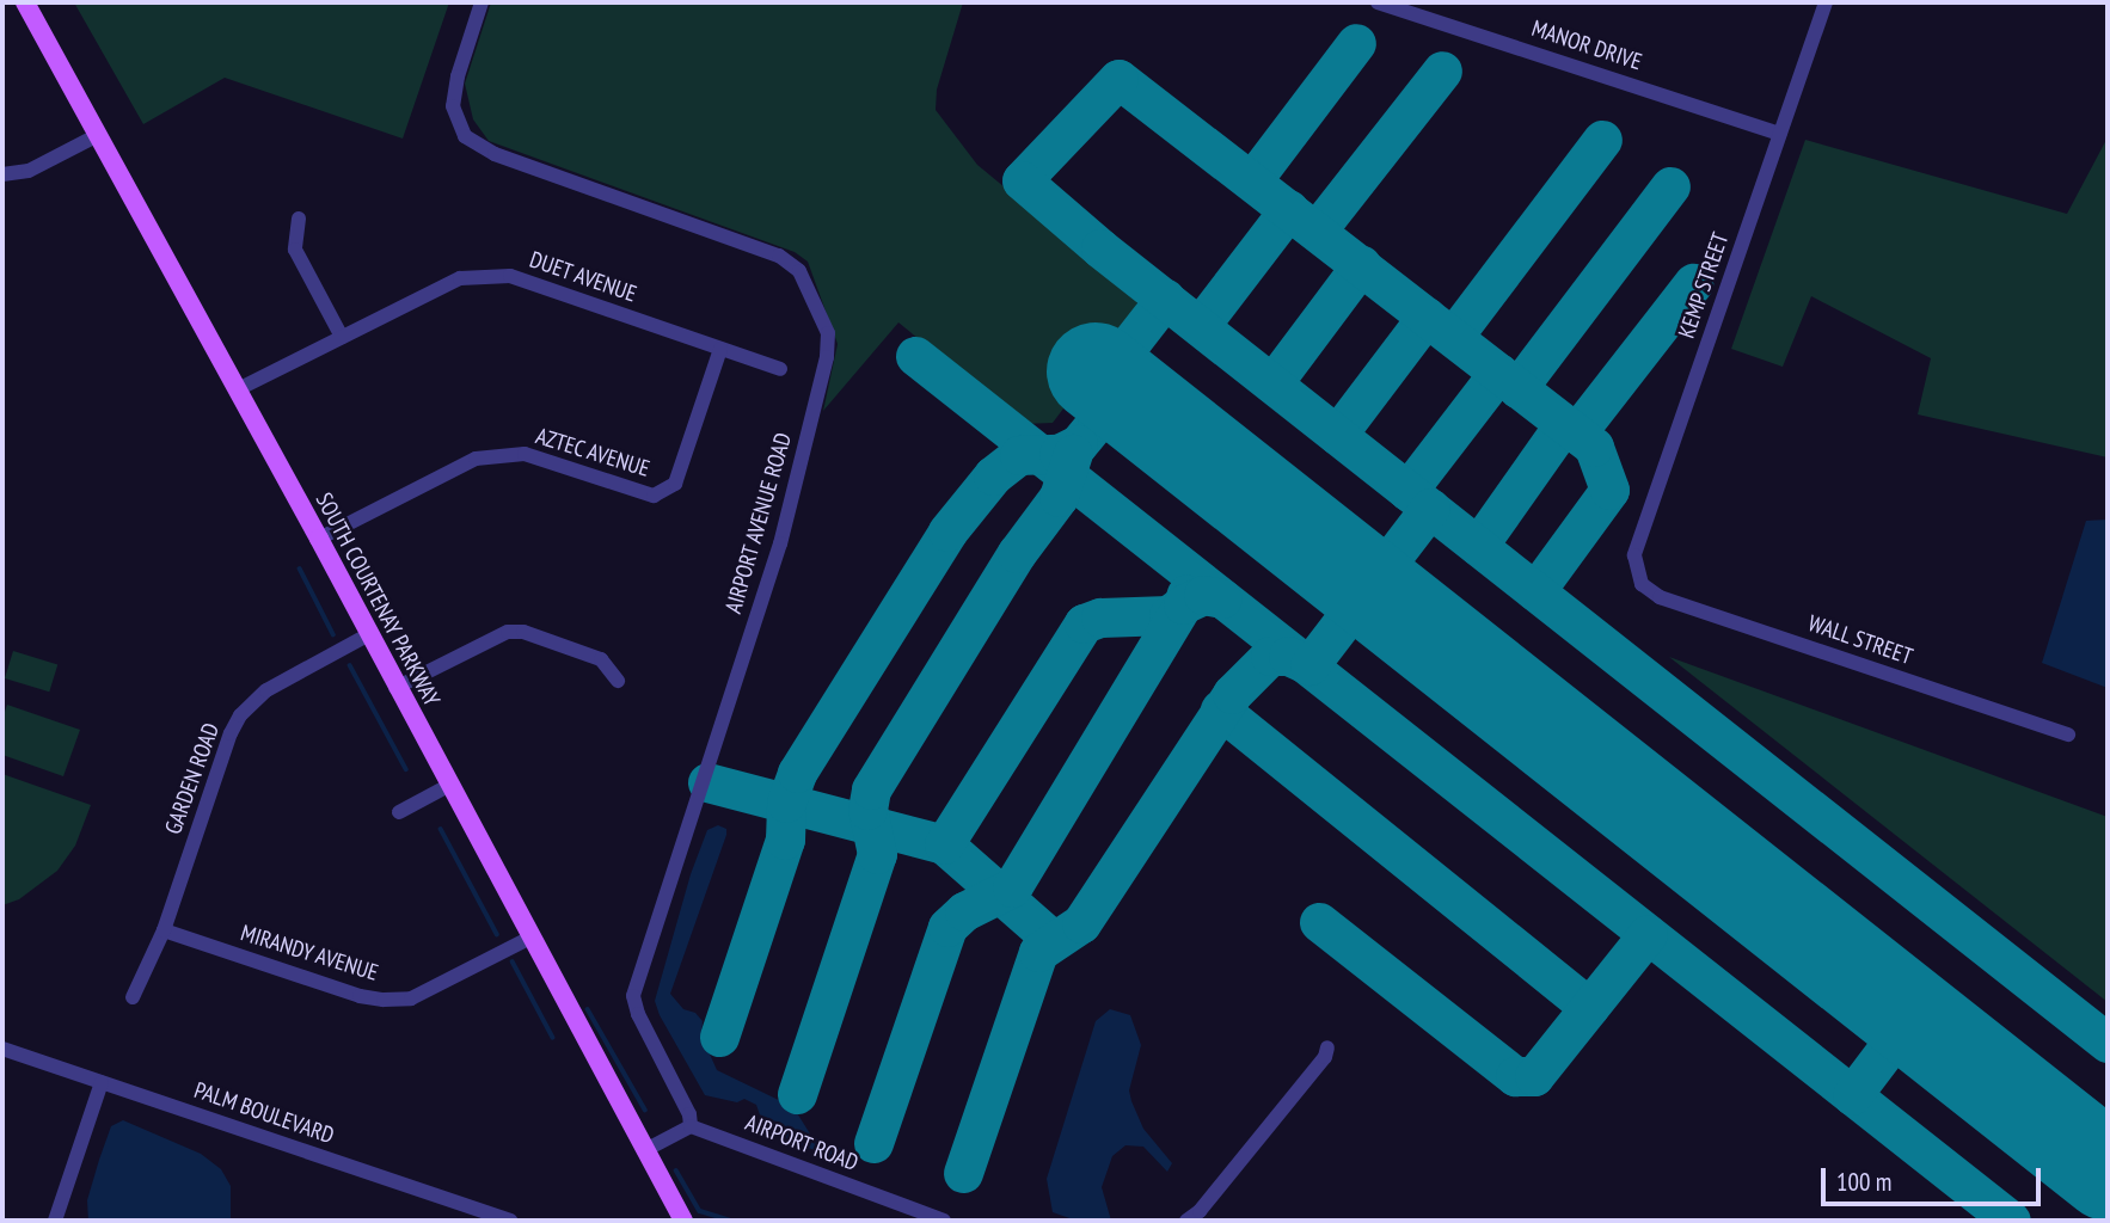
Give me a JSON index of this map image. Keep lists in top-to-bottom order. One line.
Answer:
{"streets":{"main road":["SOUTH COURTENAY PARKWAY"],"street":["MANOR DRIVE","DUET AVENUE","KEMP STREET","AZTEC AVENUE","AIRPORT AVENUE ROAD","WALL STREET","GARDEN ROAD","MIRANDY AVENUE","PALM BOULEVARD","AIRPORT ROAD"]},"crossings":[["MANOR DRIVE","KEMP STREET"],["DUET AVENUE","AZTEC AVENUE"],["DUET AVENUE","SOUTH COURTENAY PARKWAY"],["KEMP STREET","WALL STREET"],["AZTEC AVENUE","SOUTH COURTENAY PARKWAY"],["AIRPORT AVENUE ROAD","AIRPORT ROAD"],["SOUTH COURTENAY PARKWAY","GARDEN ROAD"],["SOUTH COURTENAY PARKWAY","MIRANDY AVENUE"],["GARDEN ROAD","MIRANDY AVENUE"]],"scale_bar":"100 m"}
